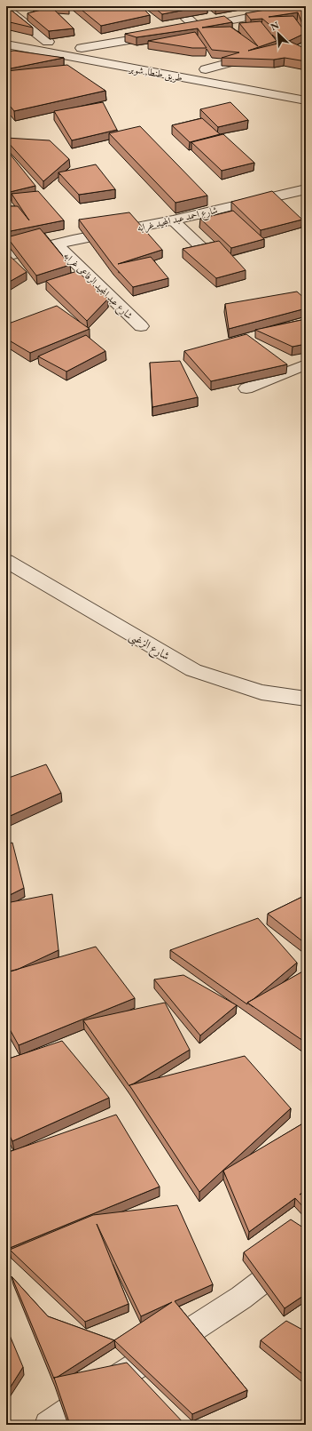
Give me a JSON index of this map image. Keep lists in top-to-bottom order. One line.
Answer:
{"streets":{"street":["طريق طنطا, شوبر","شارع احمد عبد المجيد غرابه","شارع عبد المجيد الرفاعى غرابه","شارع الزغبى"]},"crossings":[["شارع احمد عبد المجيد غرابه","شارع عبد المجيد الرفاعى غرابه"]],"north":"top left"}
